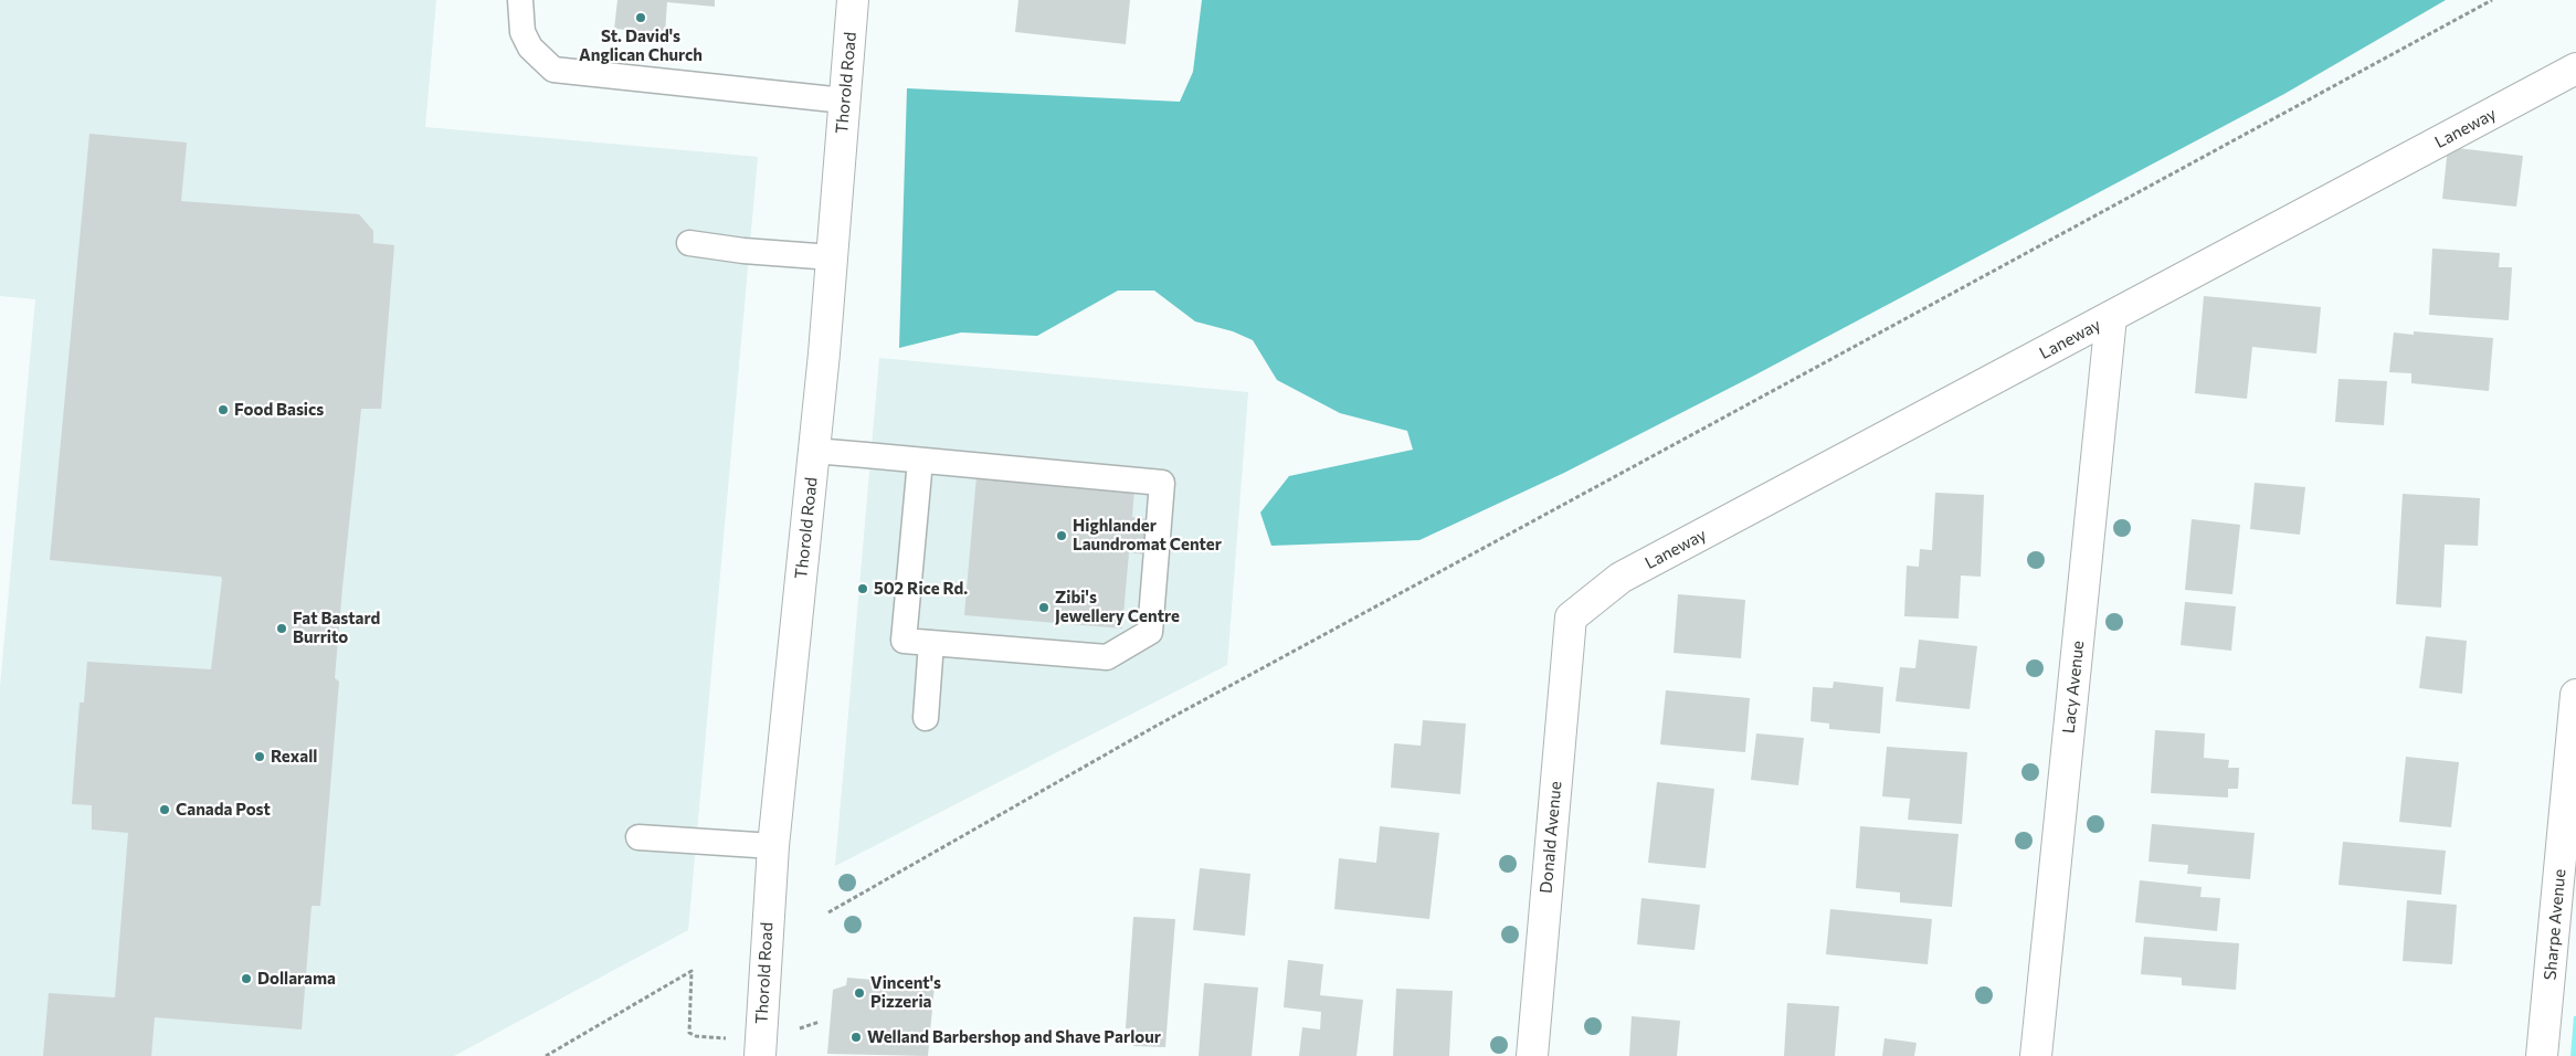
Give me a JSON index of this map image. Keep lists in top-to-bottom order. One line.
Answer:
{"streets":{"street":["Thorold Road","Laneway","Lacy Avenue","Donald Avenue","Sharpe Avenue"]},"crossings":[["Laneway","Lacy Avenue"],["Laneway","Donald Avenue"]],"places":["St. David's Anglican Church","Food Basics","Highlander Laundromat Center","502 Rice Rd.","Zibi's Jewellery Centre","Fat Bastard Burrito","Rexall","Canada Post","Dollarama","Vincent's Pizzeria","Welland Barbershop and Shave Parlour"]}
